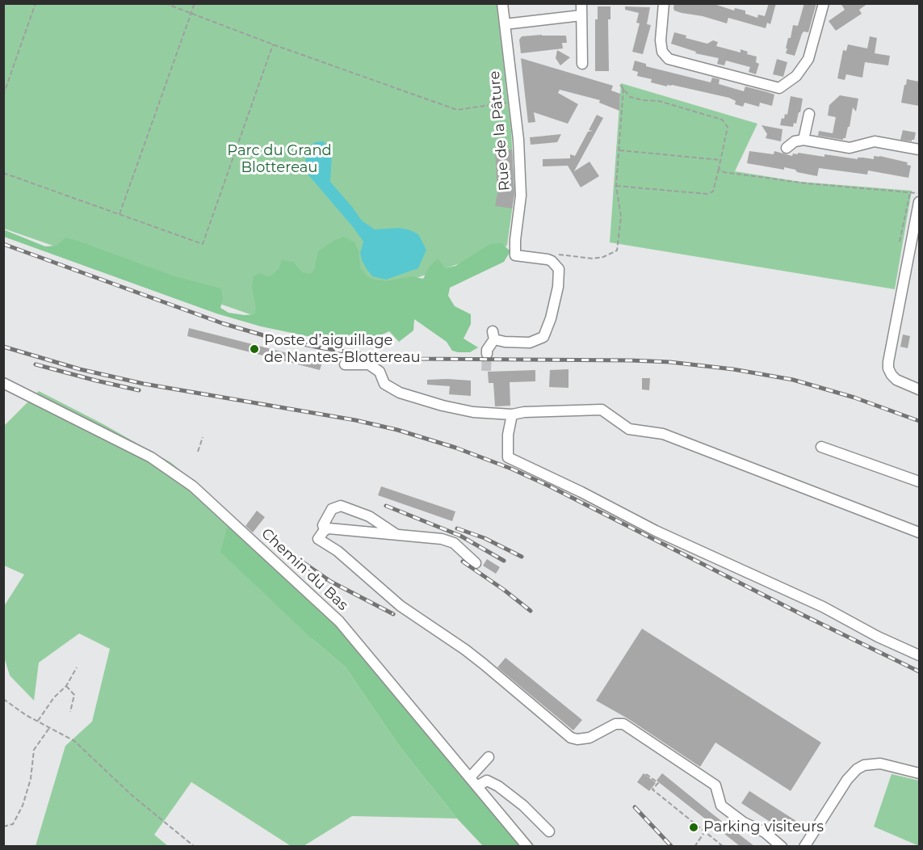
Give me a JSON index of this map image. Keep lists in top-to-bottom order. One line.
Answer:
{"streets":{"street":["Rue de la Pâture","Chemin du Bas"]},"parks":["Parc du Grand Blottereau"],"places":["Poste d’aiguillage de Nantes-Blottereau","Parking visiteurs"]}
